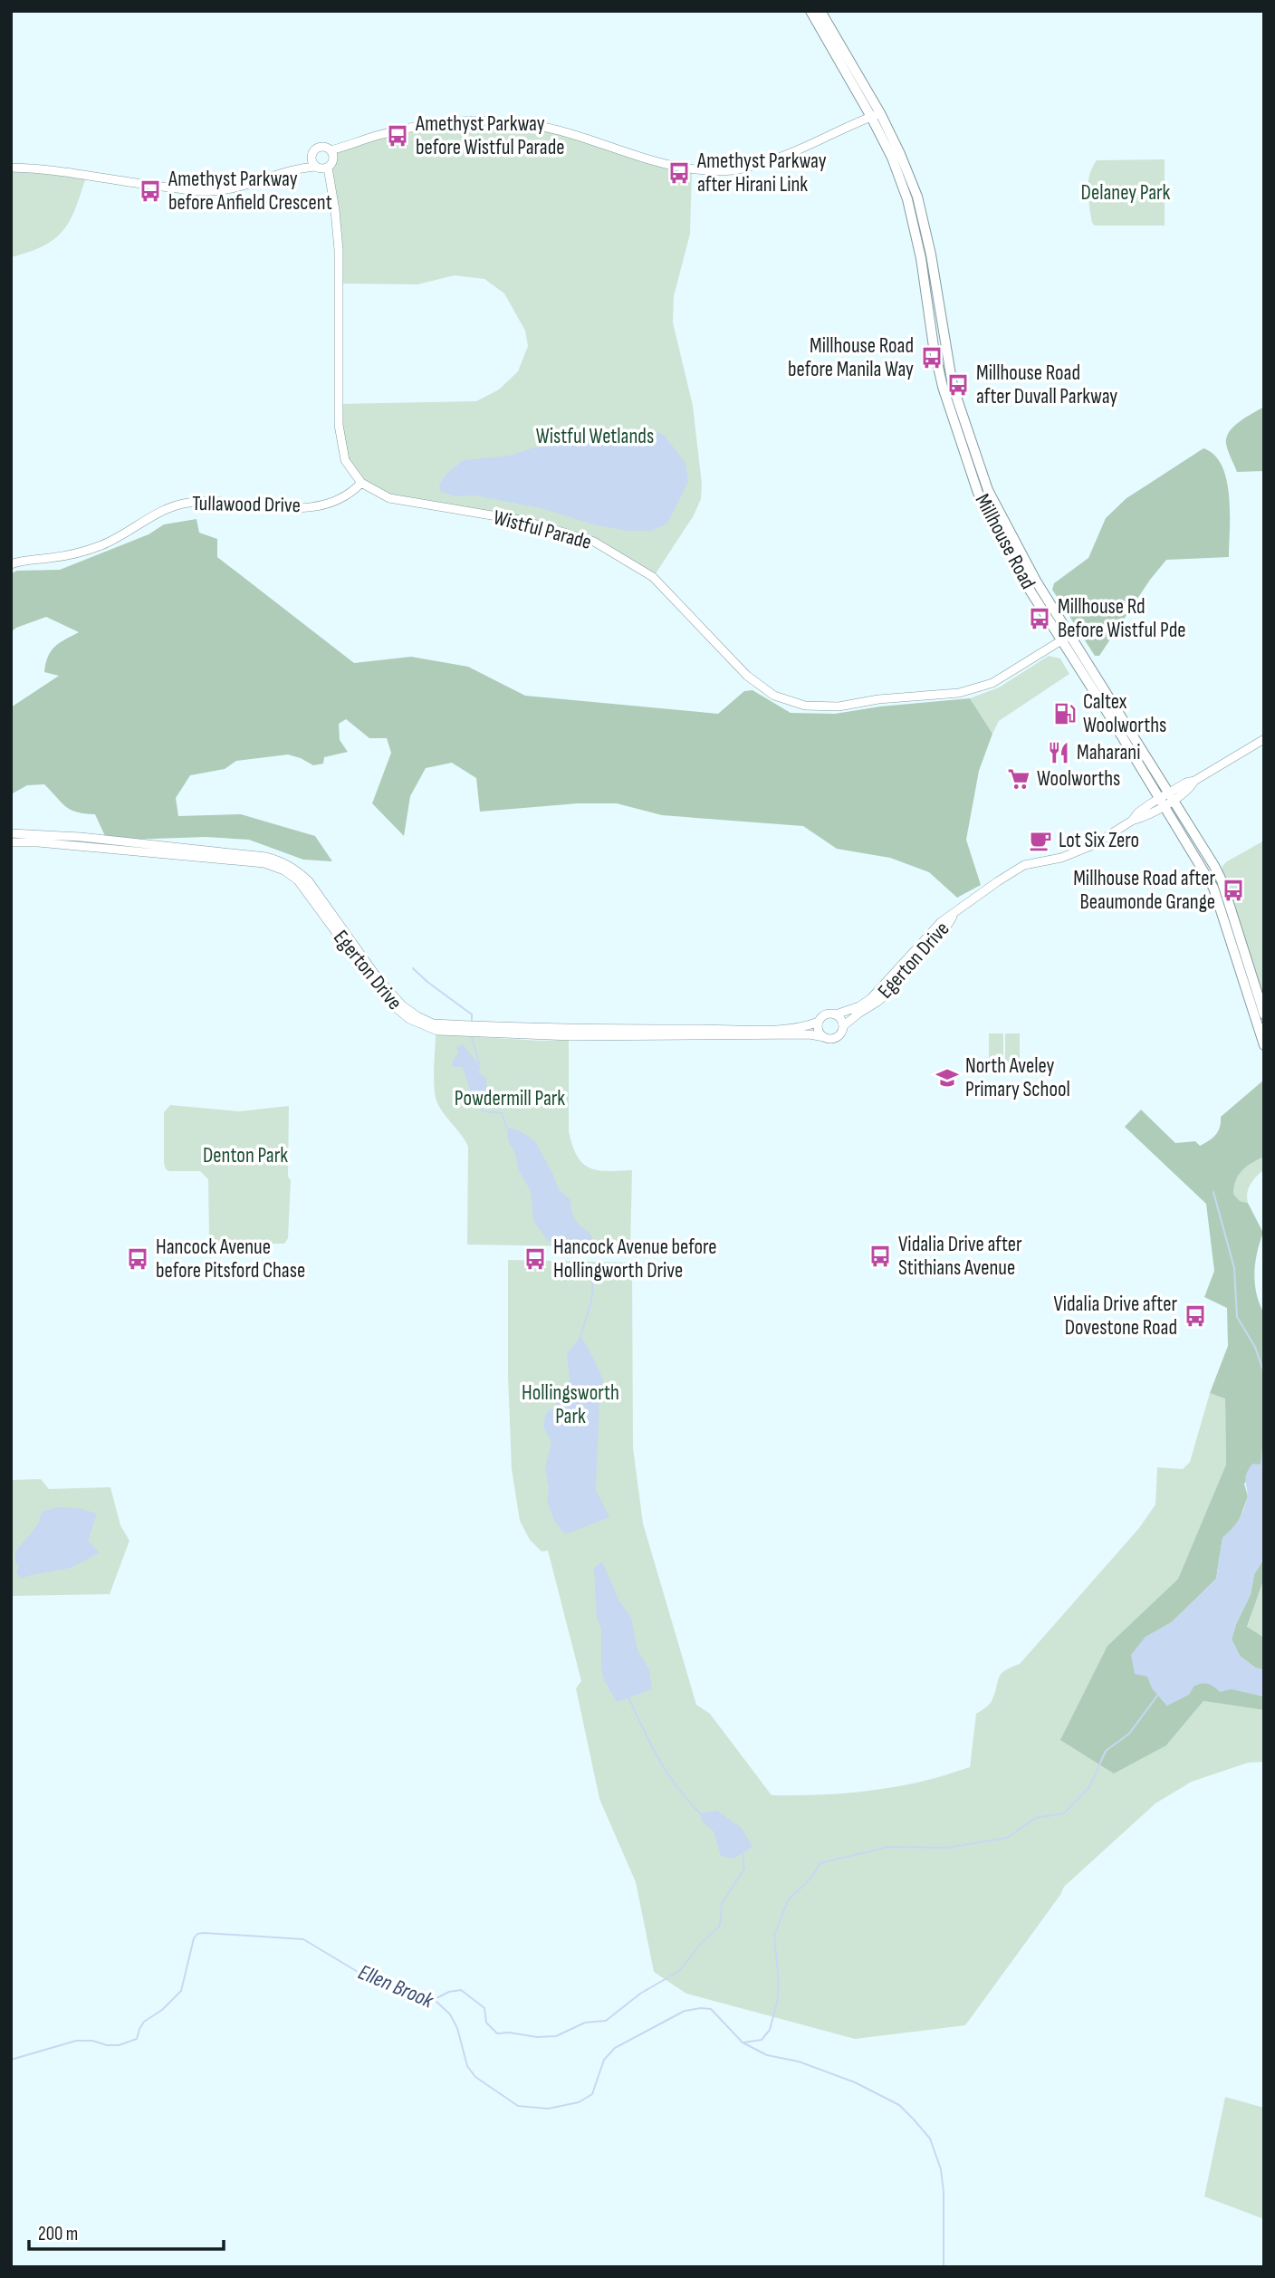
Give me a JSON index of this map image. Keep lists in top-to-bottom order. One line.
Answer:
{"streets":{"main road":["Millhouse Road"],"street":["Tullawood Drive","Wistful Parade","Egerton Drive"]},"crossings":[["Tullawood Drive","Wistful Parade"],["Wistful Parade","Millhouse Road"],["Millhouse Road","Egerton Drive"]],"water":["Ellen Brook"],"parks":["Delaney Park","Wistful Wetlands","Powdermill Park","Denton Park","Hollingsworth Park"],"places":{"bus stop":["Amethyst Parkway before Wistful Parade","Amethyst Parkway after Hirani Link","Amethyst Parkway before Anfield Crescent","Millhouse Road before Manila Way","Millhouse Road after Duvall Parkway","Millhouse Rd Before Wistful Pde","Millhouse Road after Beaumonde Grange","Vidalia Drive after Stithians Avenue","Hancock Avenue before Pitsford Chase","Hancock Avenue before Hollingworth Drive","Vidalia Drive after Dovestone Road"],"fuel station":["Caltex Woolworths"],"restaurant":["Maharani"],"supermarket":["Woolworths"],"cafe":["Lot Six Zero"],"school or university":["North Aveley Primary School"]},"scale_bar":"200 m"}
